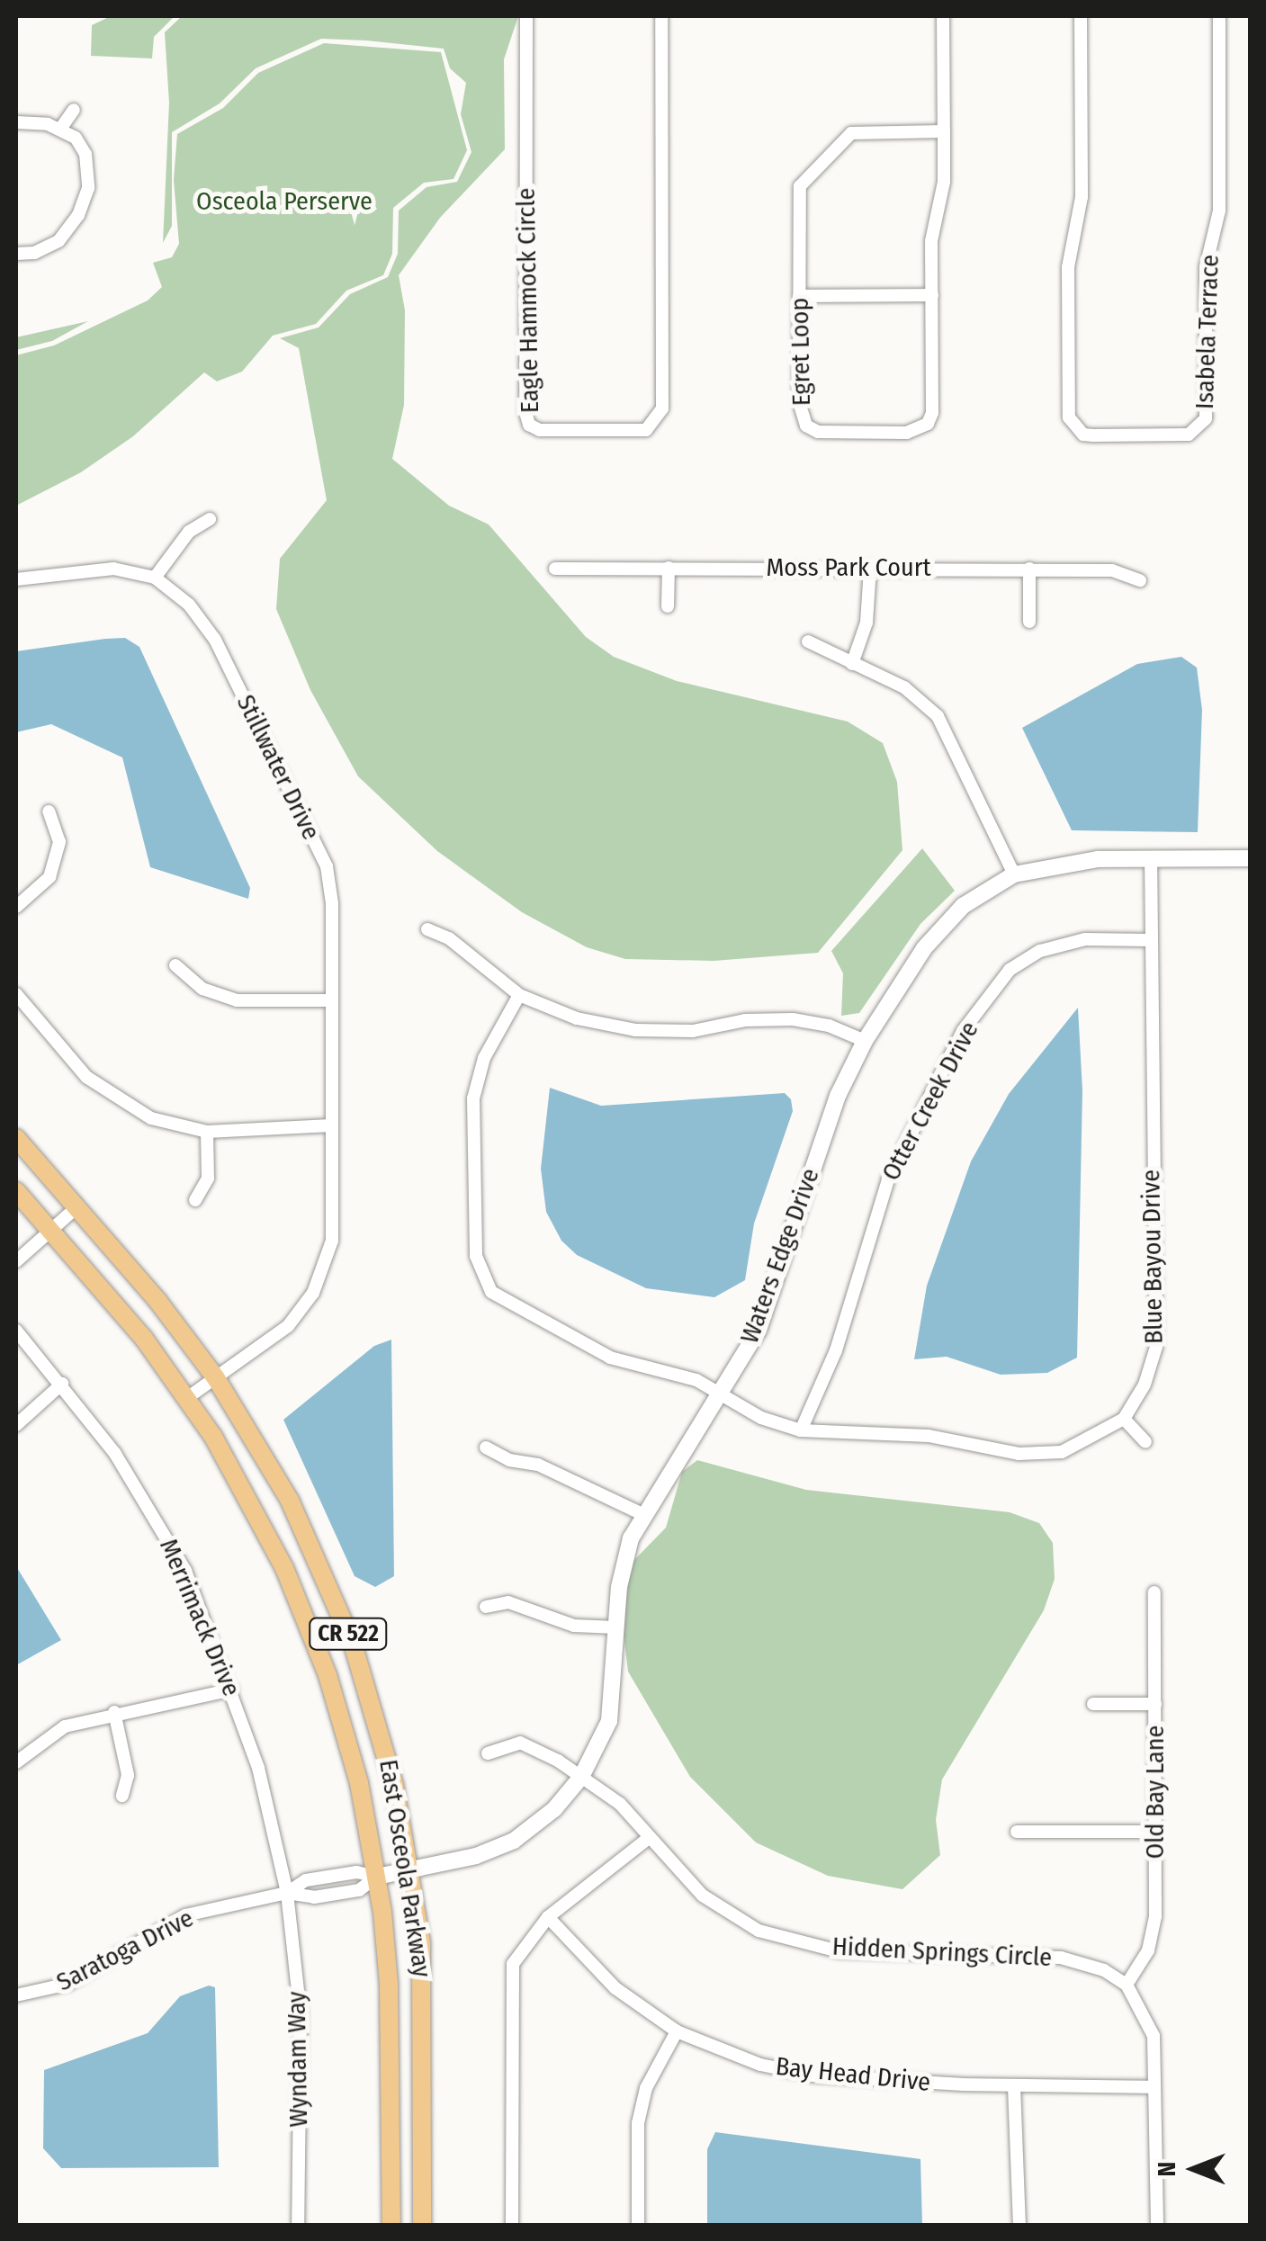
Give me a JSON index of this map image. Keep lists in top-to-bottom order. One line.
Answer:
{"streets":{"main road":["CR 522","East Osceola Parkway"],"street":["Eagle Hammock Circle","Isabela Terrace","Egret Loop","Moss Park Court","Stillwater Drive","Otter Creek Drive","Waters Edge Drive","Blue Bayou Drive","Merrimack Drive","Old Bay Lane","Saratoga Drive","Hidden Springs Circle","Wyndam Way","Bay Head Drive"]},"crossings":[["Stillwater Drive","East Osceola Parkway"],["Otter Creek Drive","Blue Bayou Drive"],["Waters Edge Drive","Blue Bayou Drive"],["Waters Edge Drive","Merrimack Drive"],["Waters Edge Drive","East Osceola Parkway"],["Waters Edge Drive","Saratoga Drive"],["Waters Edge Drive","Hidden Springs Circle"],["Waters Edge Drive","Wyndam Way"],["Merrimack Drive","Saratoga Drive"],["Merrimack Drive","Wyndam Way"],["Old Bay Lane","Hidden Springs Circle"],["Saratoga Drive","Wyndam Way"]],"parks":["Osceola Perserve"],"north":"left"}
